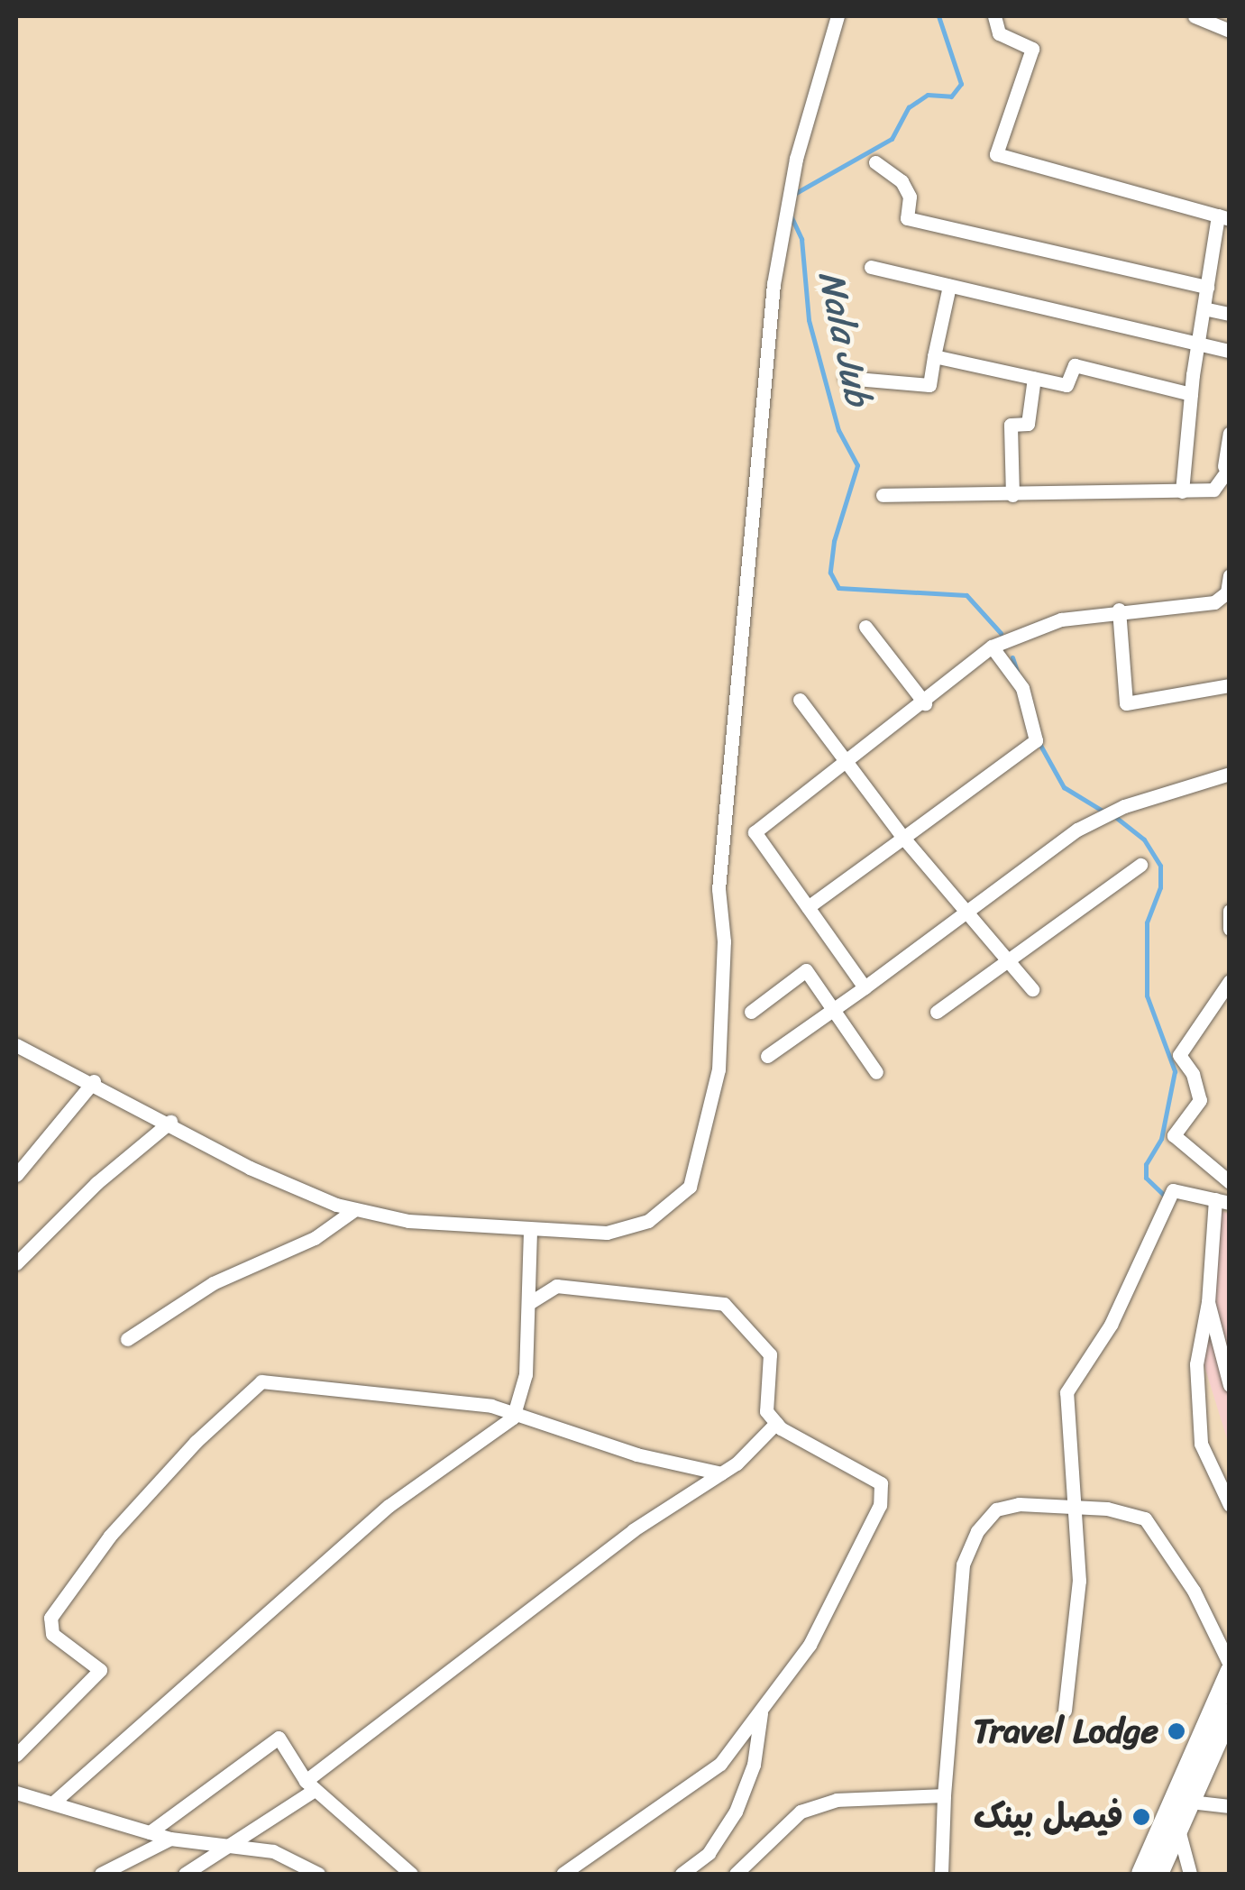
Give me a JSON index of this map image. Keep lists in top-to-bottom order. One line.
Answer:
{"water":["Nala Jub"],"places":["Travel Lodge","فیصل بینک"]}
